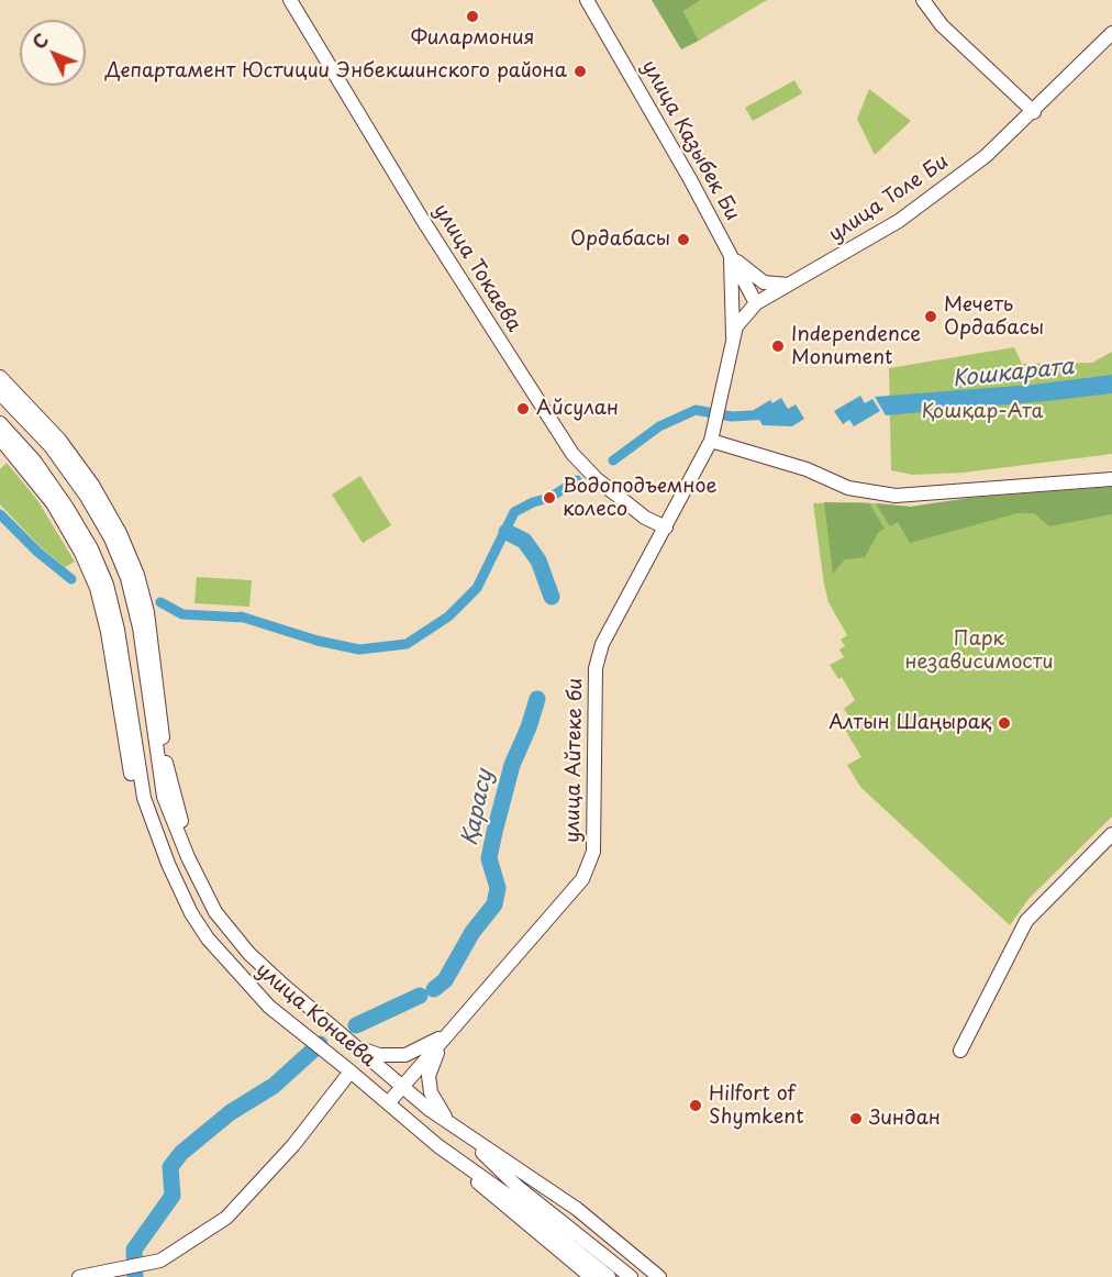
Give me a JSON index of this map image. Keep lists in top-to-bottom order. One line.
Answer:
{"streets":{"main road":["улица Казыбек Би","улица Толе Би","улица Токаева","улица Айтеке би","улица Конаева"]},"crossings":[["улица Казыбек Би","улица Толе Би"],["улица Казыбек Би","улица Айтеке би"],["улица Толе Би","улица Айтеке би"],["улица Токаева","улица Айтеке би"],["улица Айтеке би","улица Конаева"]],"water":["Кошкарата","Қарасу"],"parks":["Қошқар-Ата","Парк независимости"],"places":["Филармония","Департамент Юстиции Энбекшинского района","Ордабасы","Мечеть Ордабасы","Independence Monument","Айсулан","Водоподъемное колесо","Алтын Шаңырақ","Hilfort of Shymkent","Зиндан"],"north":"top left"}
